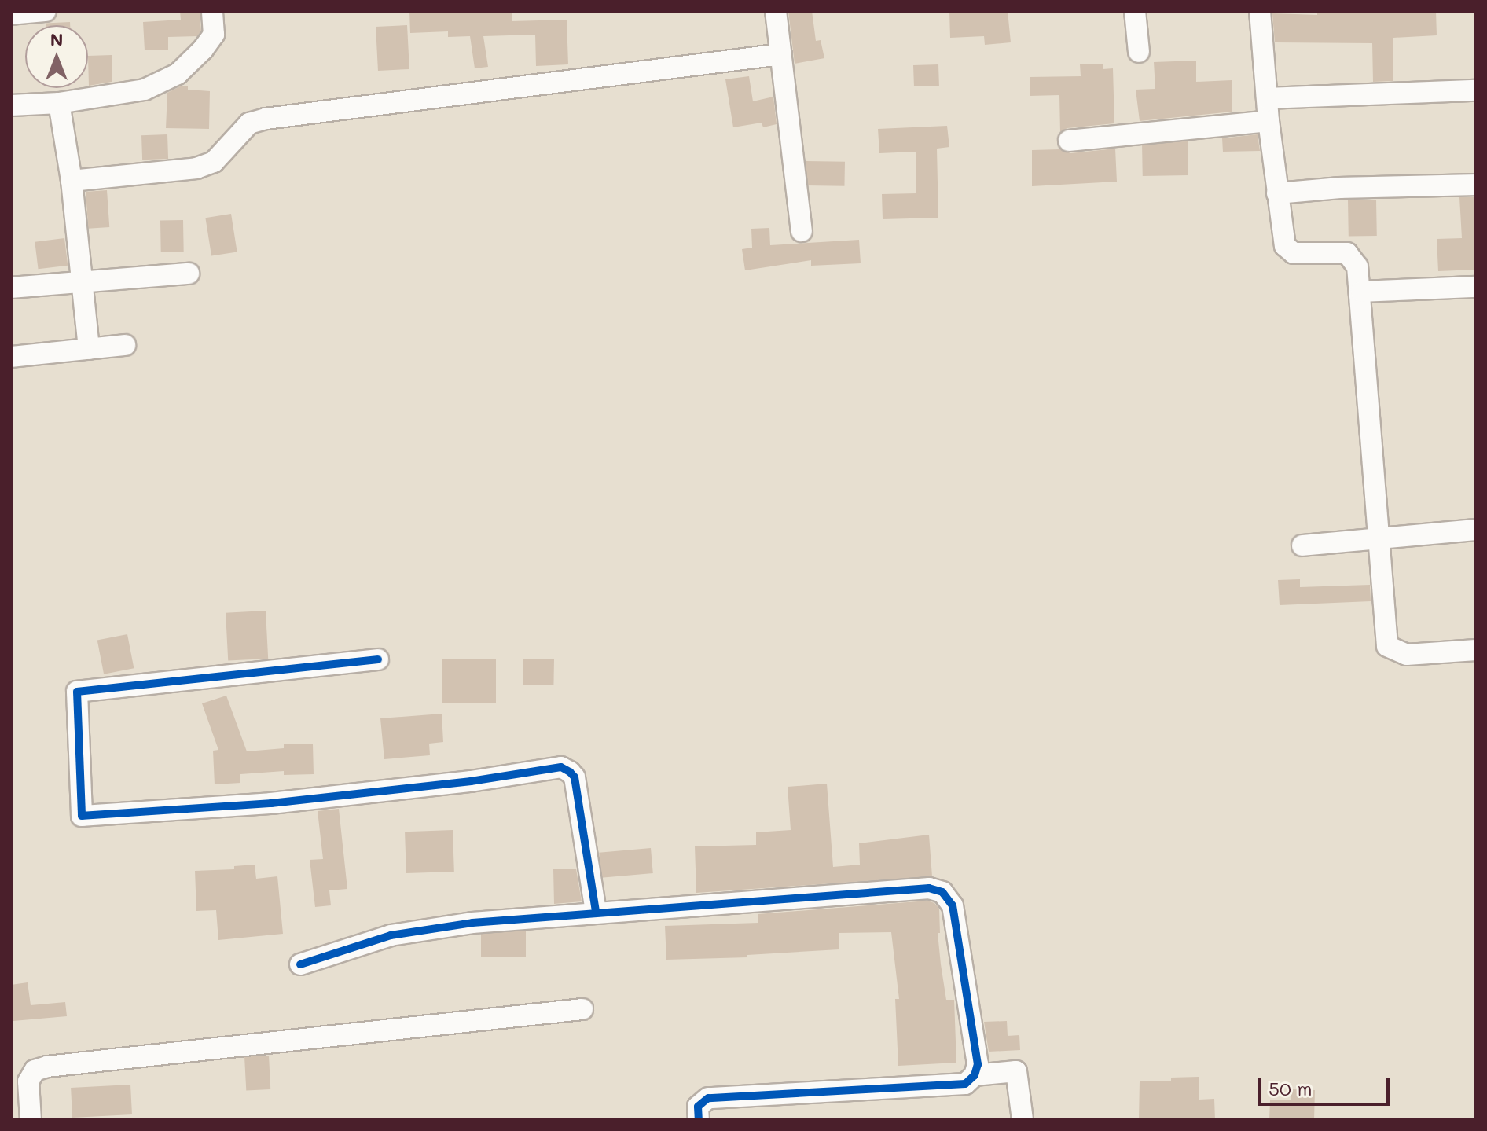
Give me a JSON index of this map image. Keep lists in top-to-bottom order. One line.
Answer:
{"scale_bar":"50 m","north":"top"}
